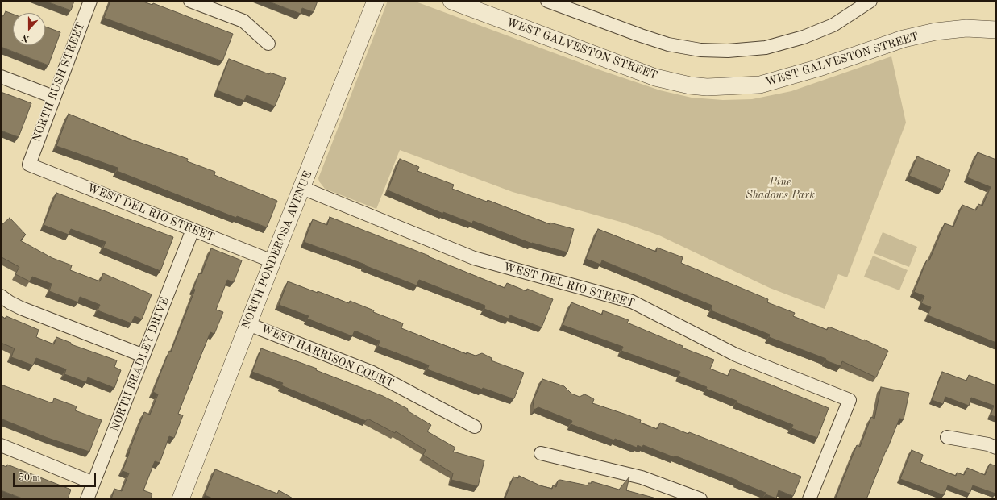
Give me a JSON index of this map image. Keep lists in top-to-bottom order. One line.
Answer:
{"streets":{"street":["WEST GALVESTON STREET","NORTH RUSH STREET","WEST DEL RIO STREET","NORTH PONDEROSA AVENUE","WEST HARRISON COURT","NORTH BRADLEY DRIVE"]},"crossings":[["NORTH RUSH STREET","WEST DEL RIO STREET"],["WEST DEL RIO STREET","NORTH PONDEROSA AVENUE"],["WEST DEL RIO STREET","NORTH BRADLEY DRIVE"],["NORTH PONDEROSA AVENUE","WEST HARRISON COURT"]],"parks":["Pine Shadows Park"],"scale_bar":"50 m","north":"bottom"}
